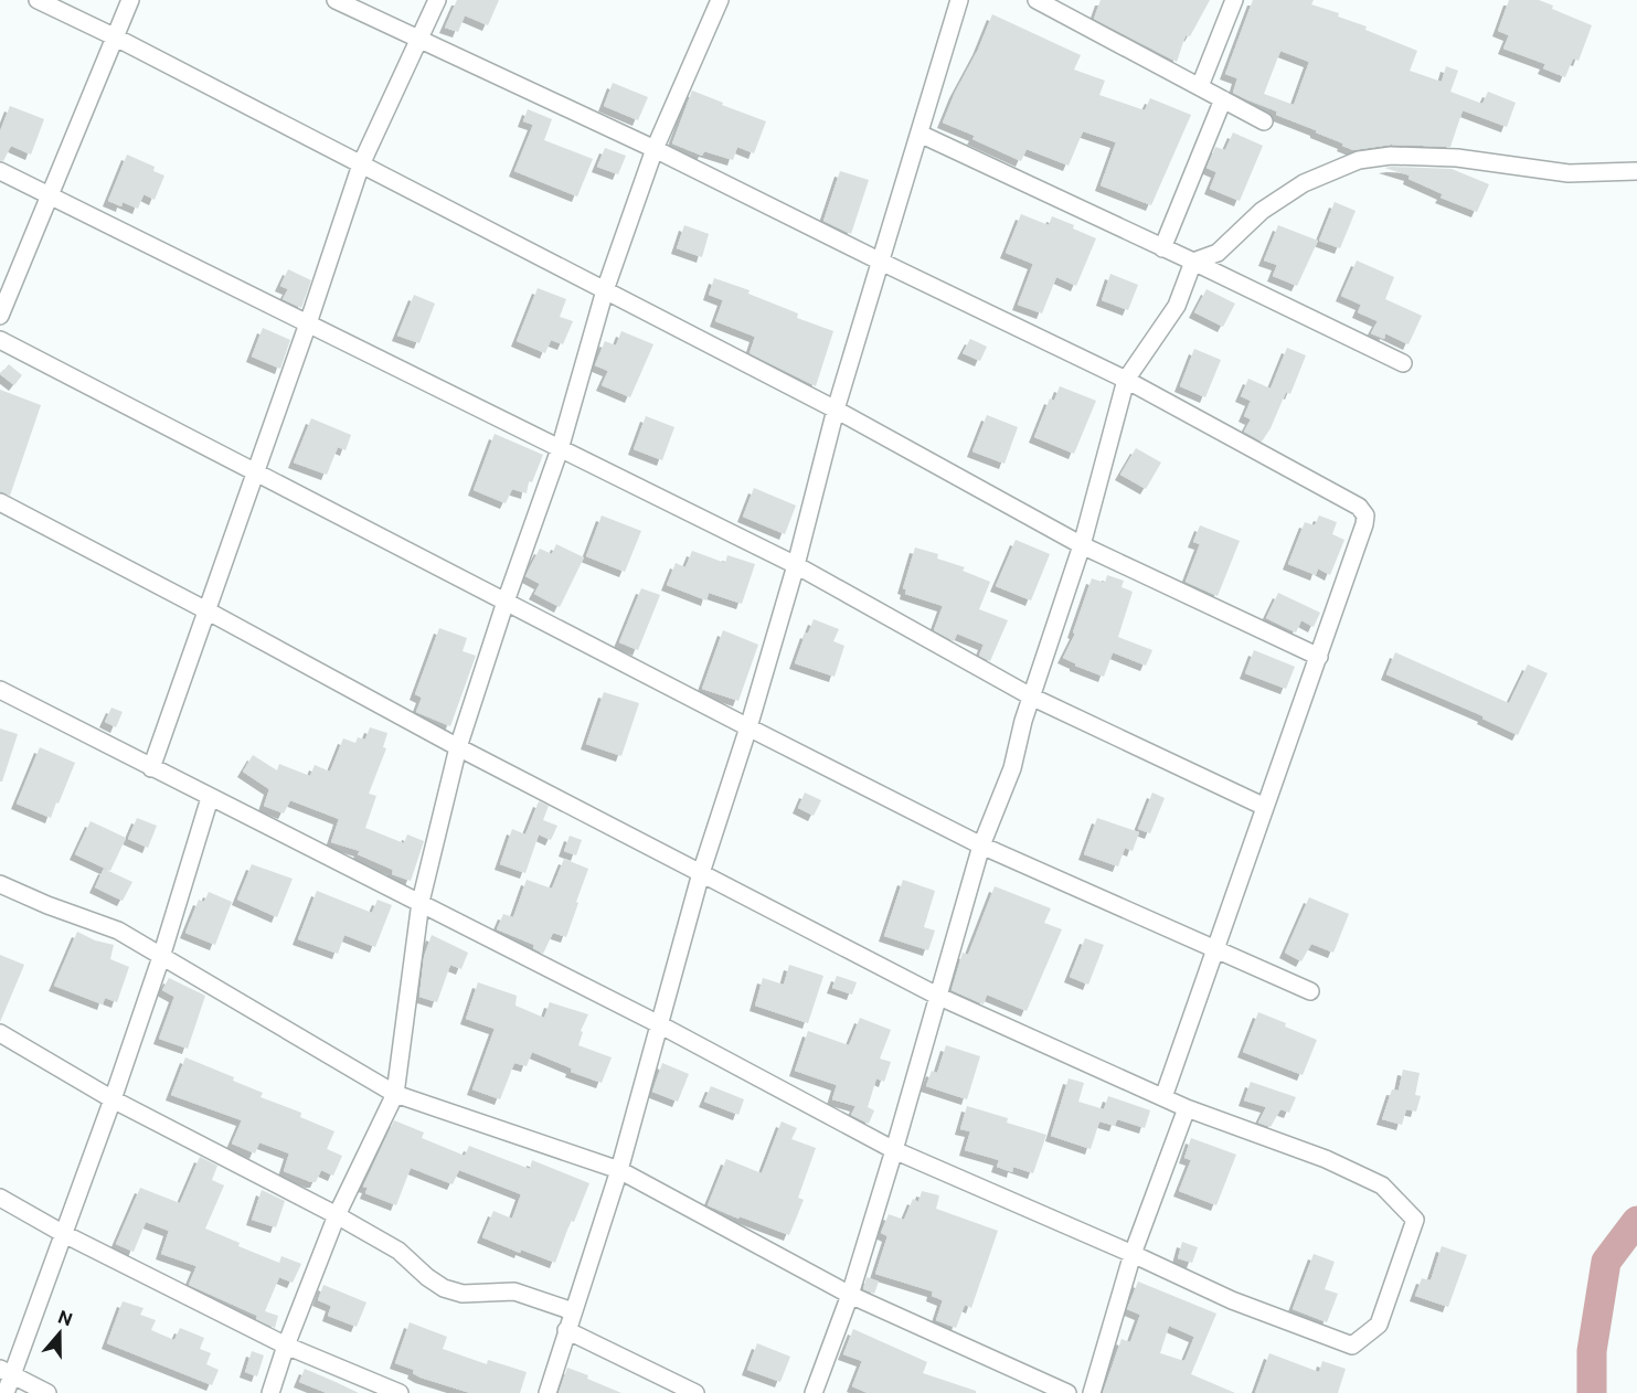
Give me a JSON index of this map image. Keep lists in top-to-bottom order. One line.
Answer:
{"north":"top"}
